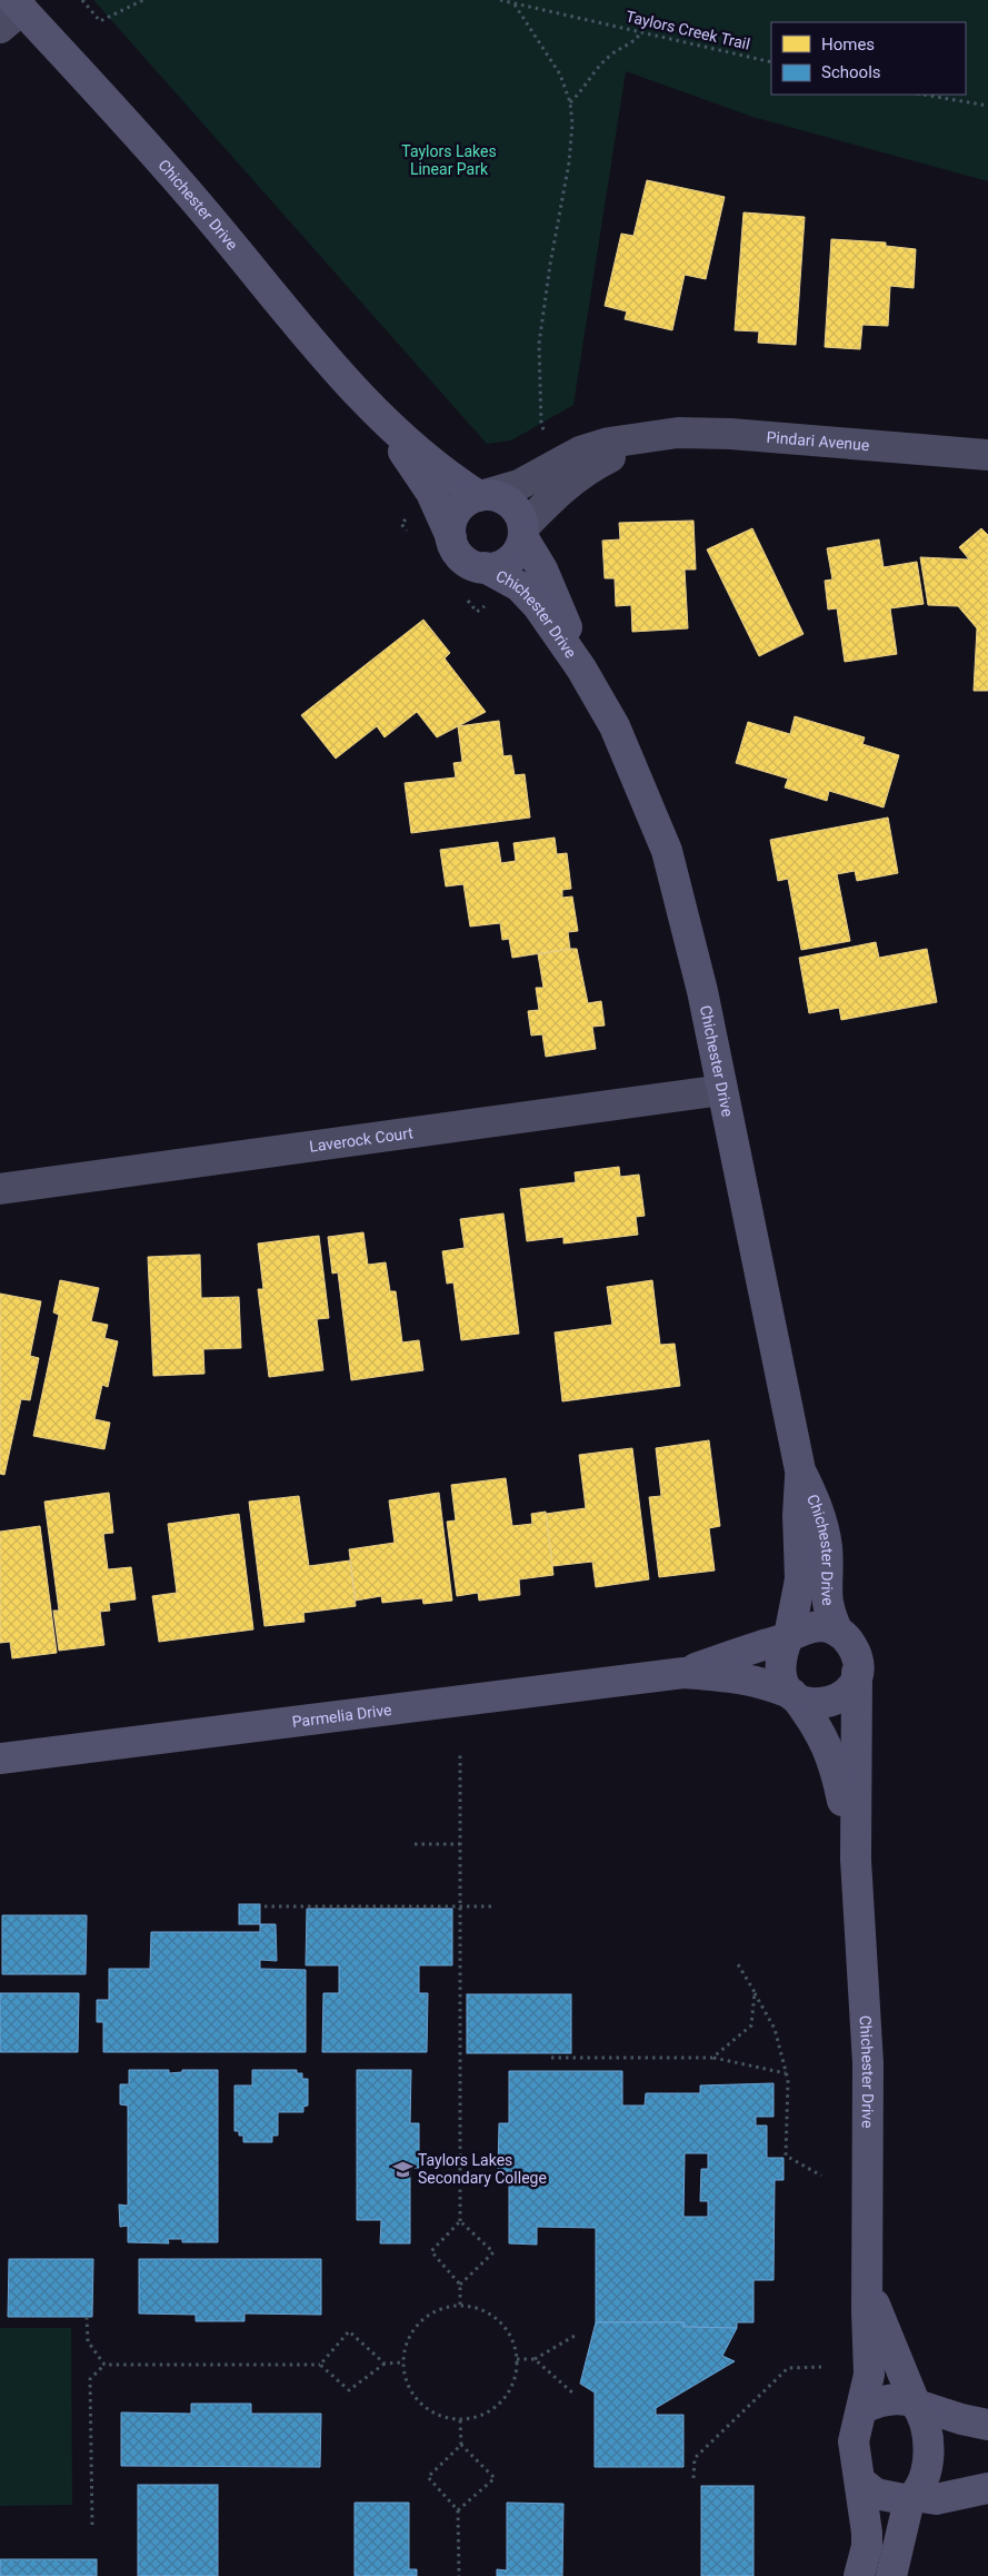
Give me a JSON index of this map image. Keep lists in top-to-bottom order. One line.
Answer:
{"streets":{"street":["Chichester Drive","Pindari Avenue","Laverock Court","Parmelia Drive"],"path":["Taylors Creek Trail"]},"crossings":[["Chichester Drive","Pindari Avenue"],["Chichester Drive","Laverock Court"],["Chichester Drive","Parmelia Drive"]],"parks":["Taylors Lakes Linear Park"],"places":{"school or university":["Taylors Lakes Secondary College"]},"legend":["Homes","Schools"]}
